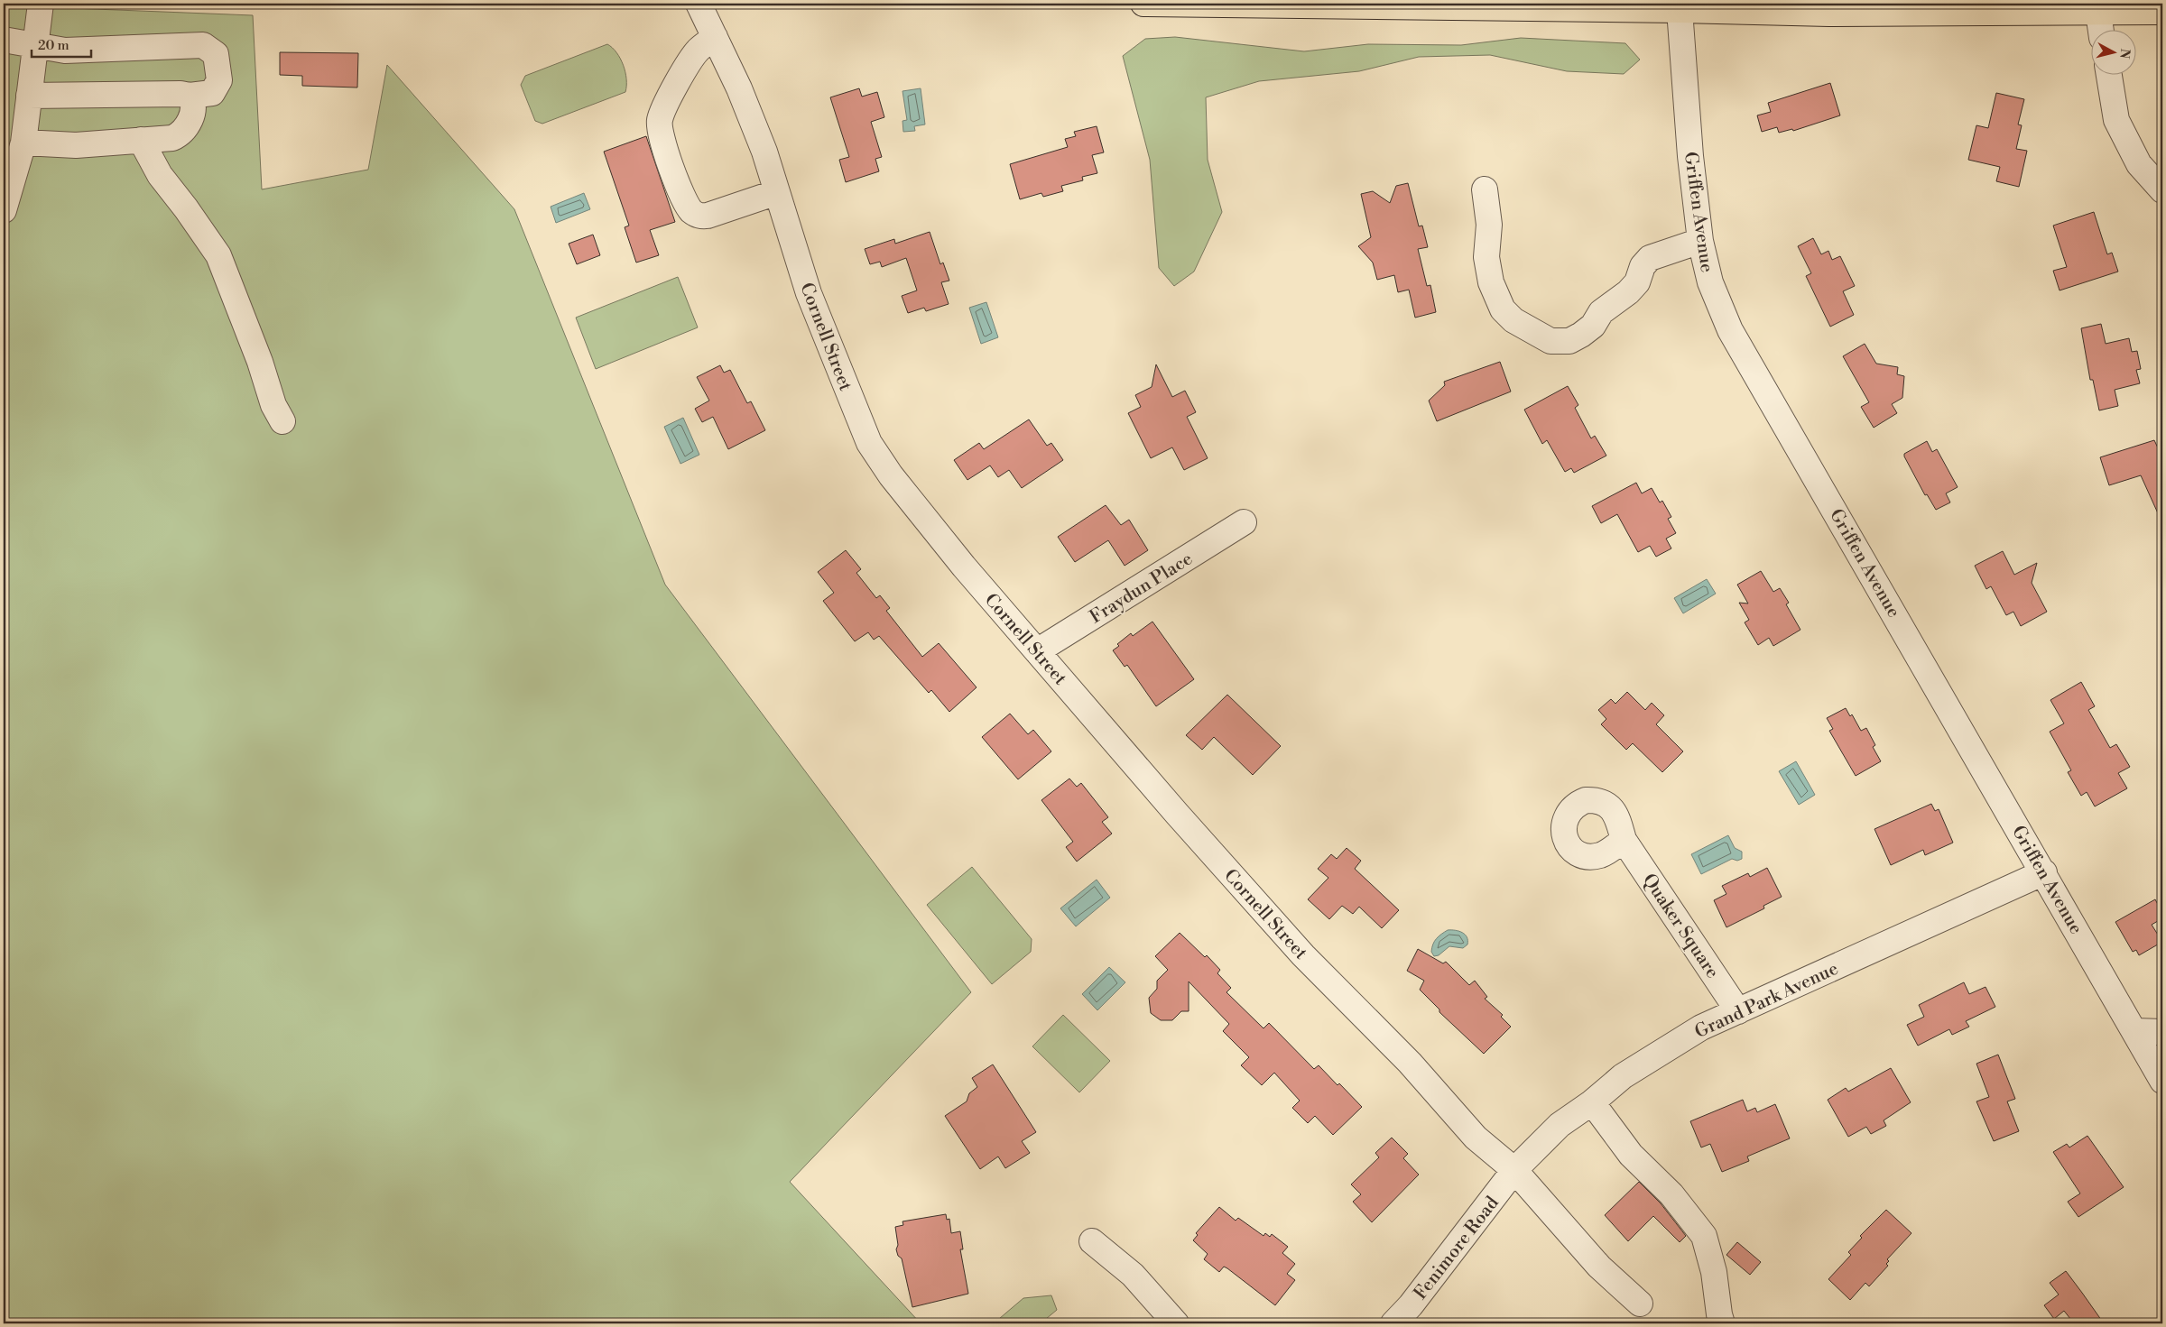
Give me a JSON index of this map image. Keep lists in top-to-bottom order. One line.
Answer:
{"streets":{"street":["Griffen Avenue","Cornell Street","Fraydun Place","Quaker Square","Grand Park Avenue","Fenimore Road"]},"crossings":[["Griffen Avenue","Grand Park Avenue"],["Cornell Street","Fraydun Place"],["Cornell Street","Grand Park Avenue"],["Cornell Street","Fenimore Road"],["Quaker Square","Grand Park Avenue"],["Grand Park Avenue","Fenimore Road"]],"scale_bar":"20 m","north":"right"}
